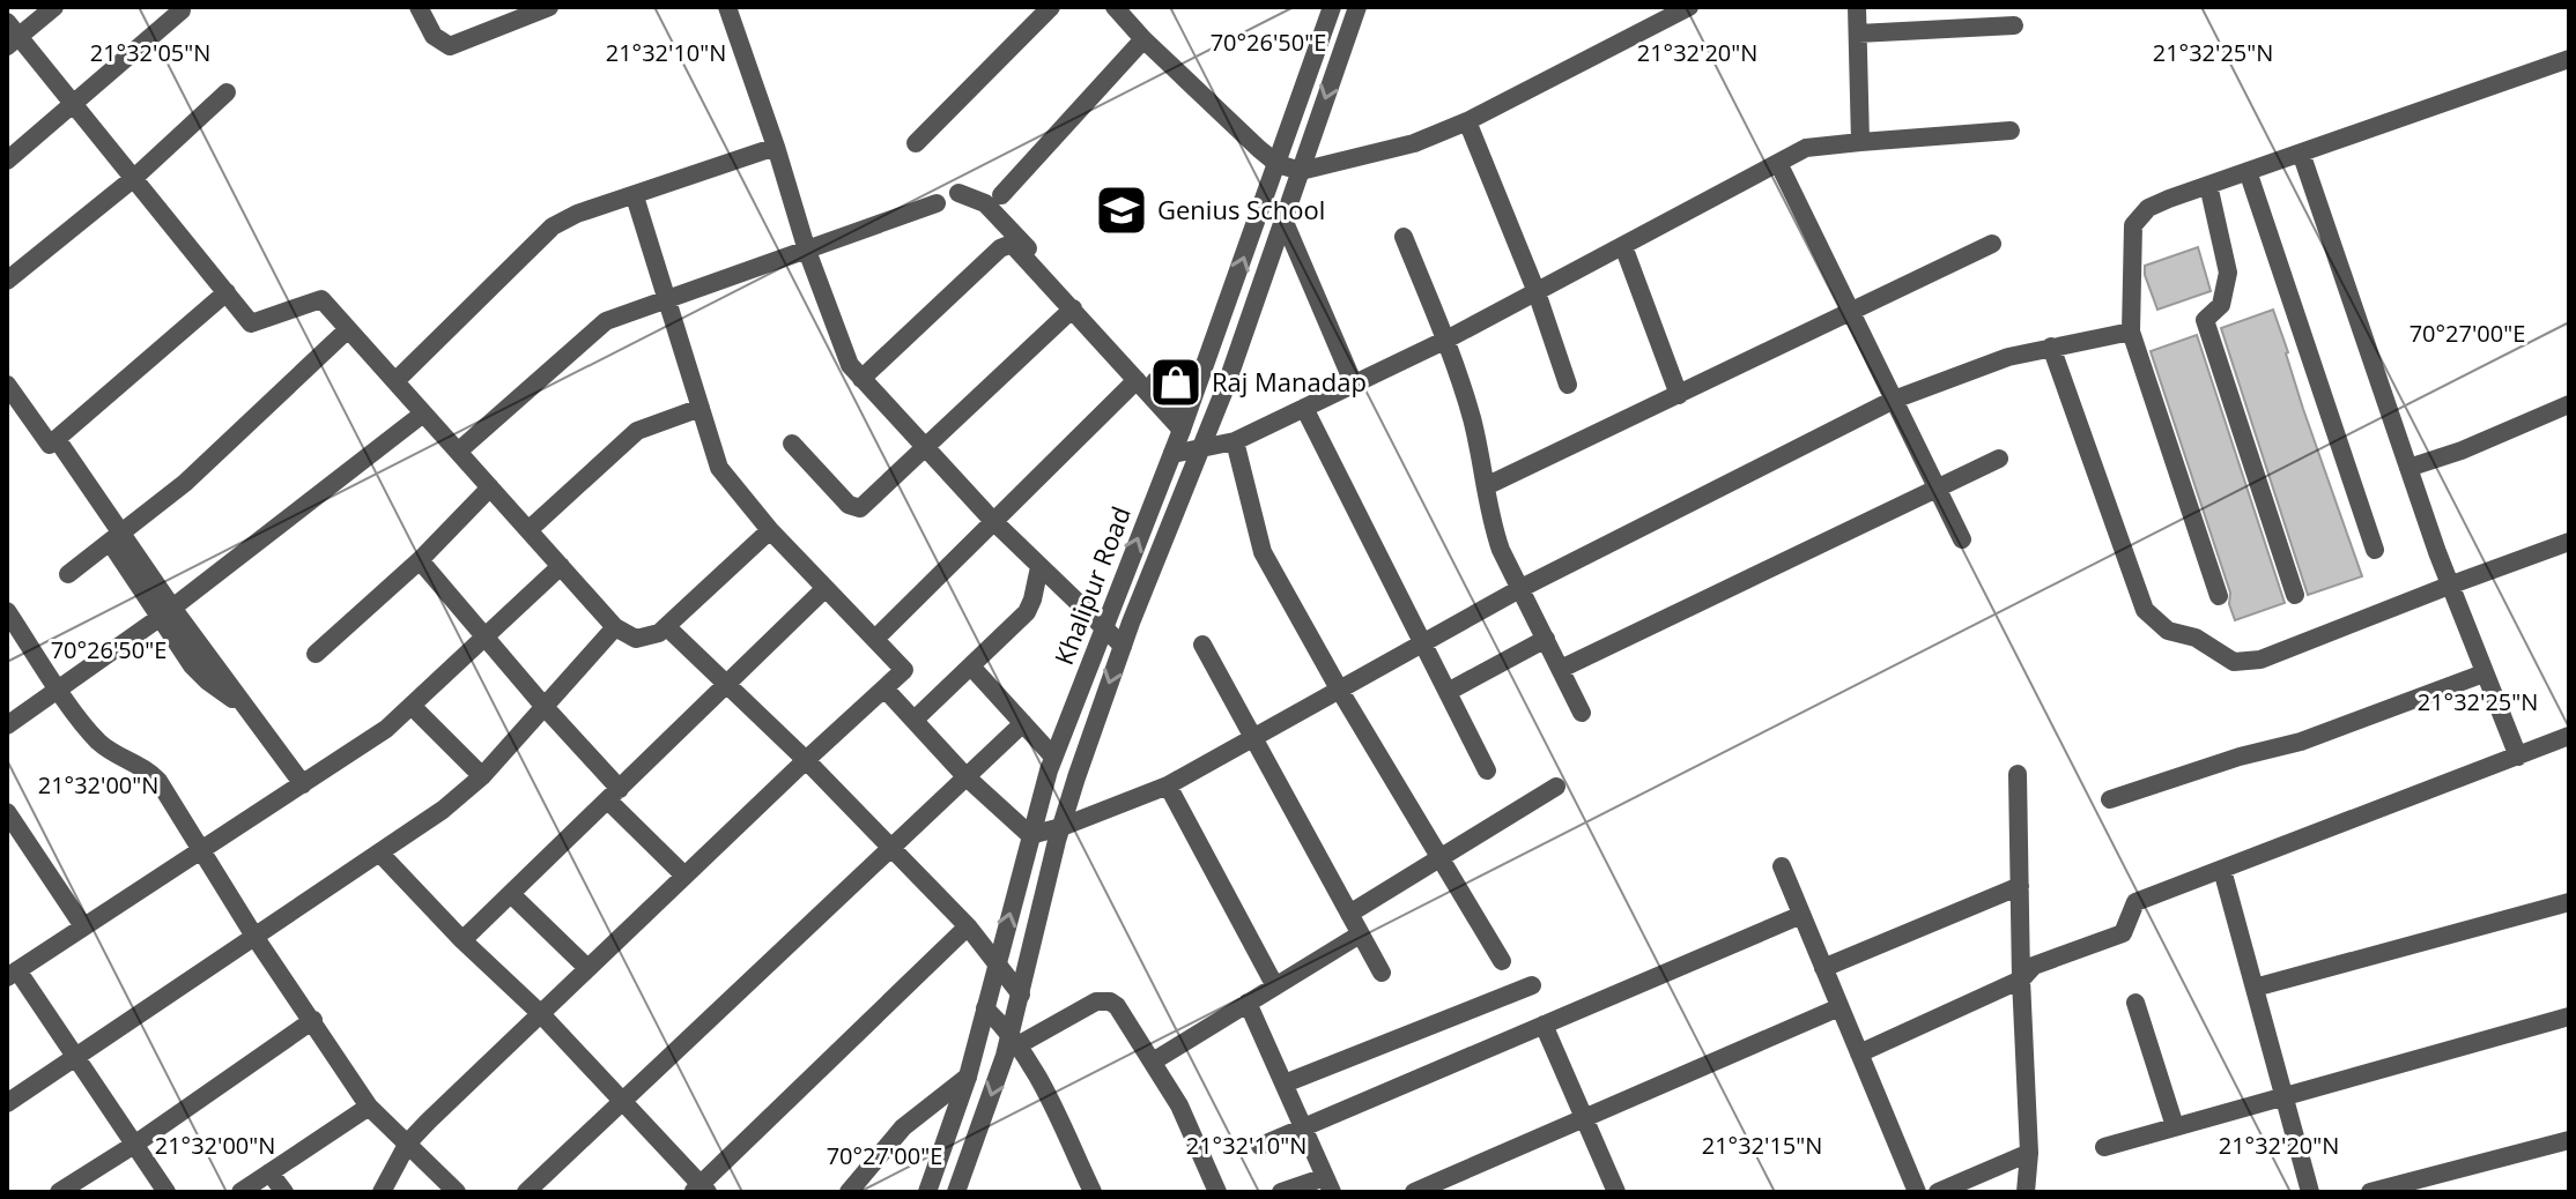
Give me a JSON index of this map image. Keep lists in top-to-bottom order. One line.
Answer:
{"streets":{"street":["Khalipur Road"]},"places":{"school or university":["Genius School"],"shop":["Raj Manadap"]},"coordinates":["70°26'50\"E","21°32'05\"N","21°32'10\"N","21°32'20\"N","21°32'25\"N","70°27'00\"E","21°32'00\"N","21°32'15\"N"]}
